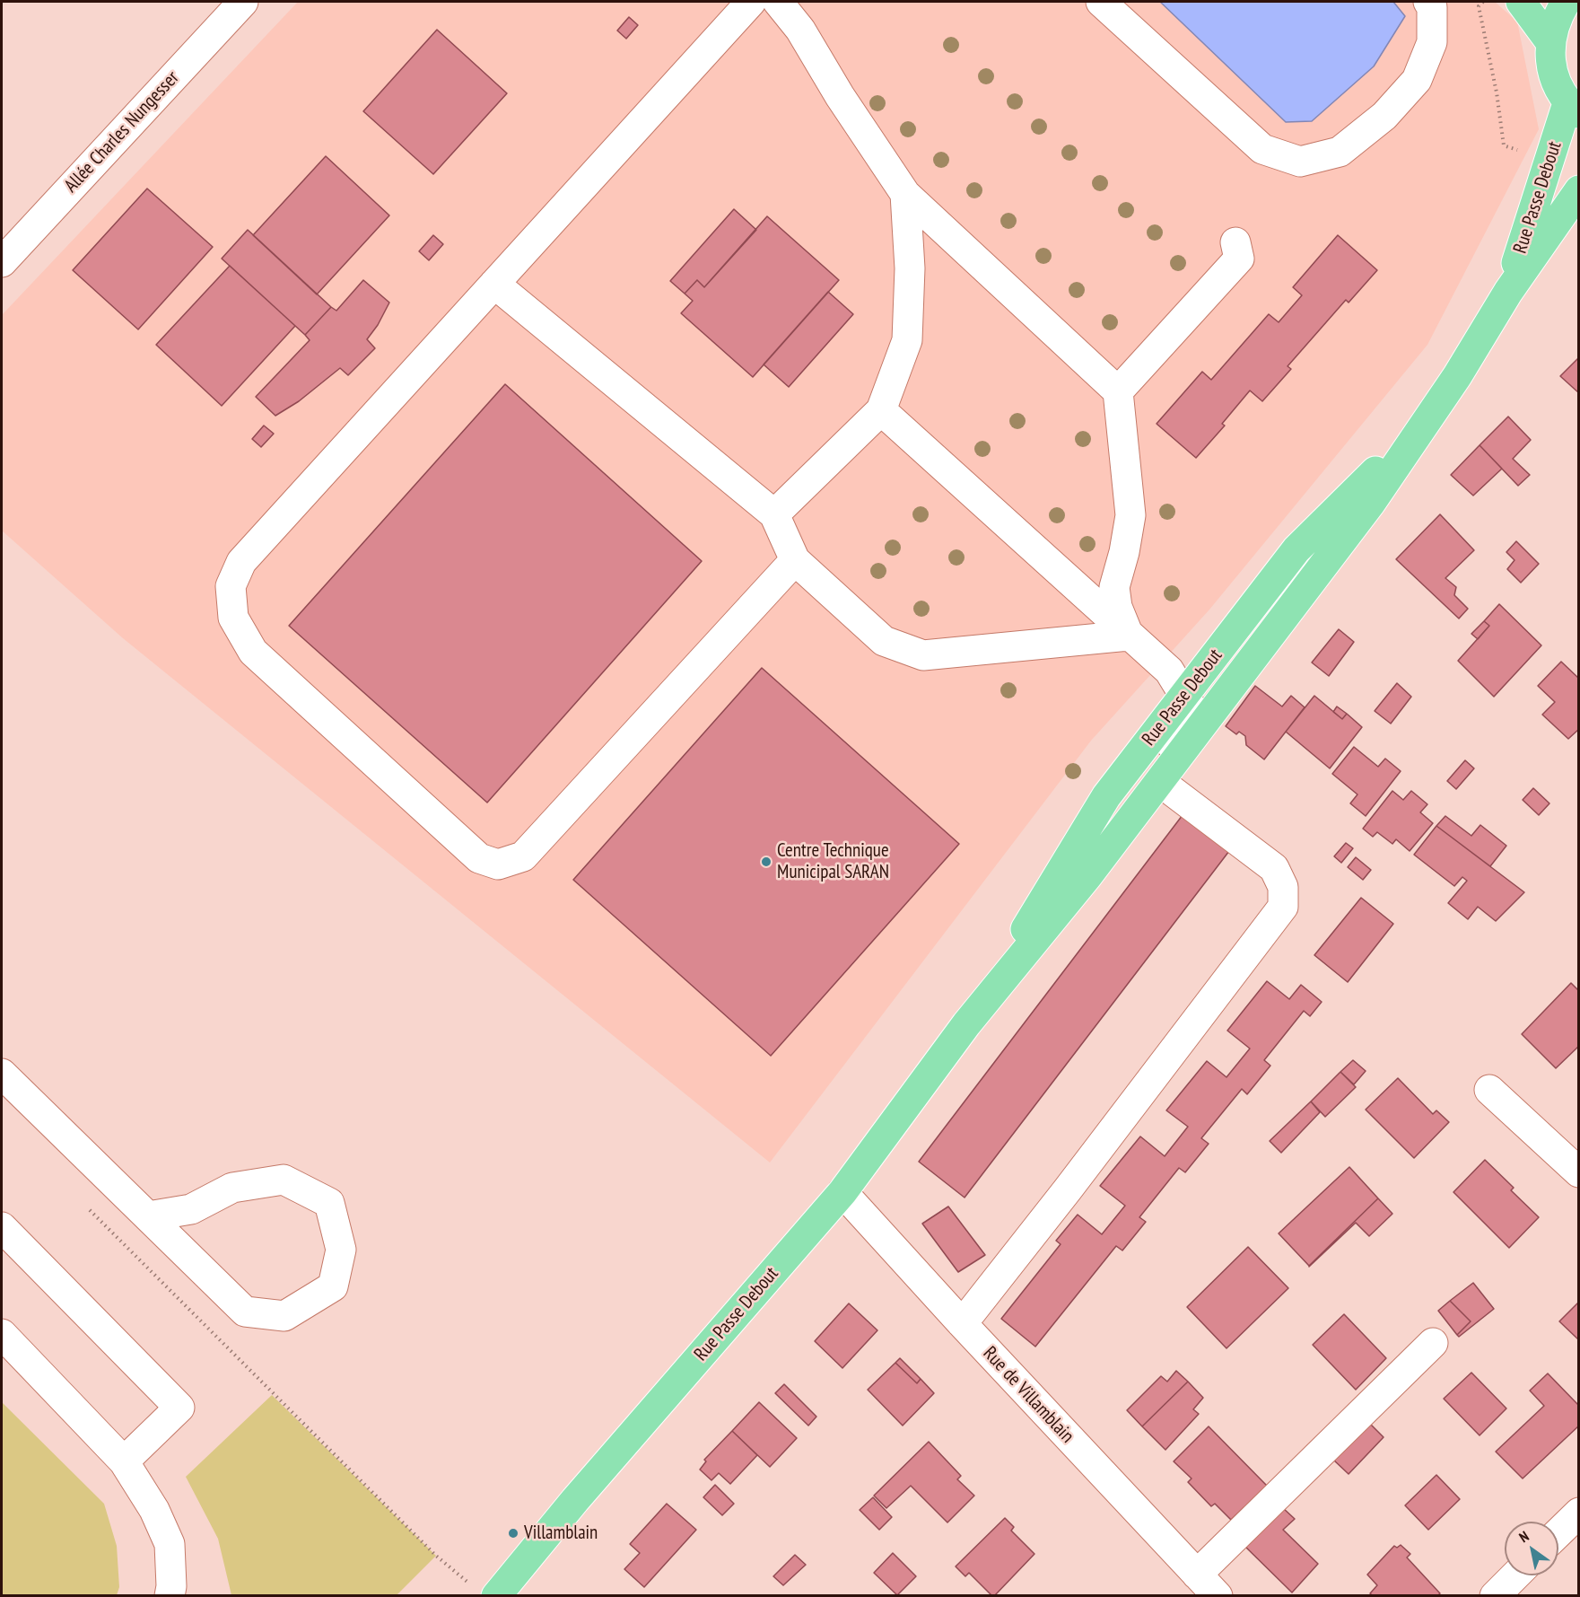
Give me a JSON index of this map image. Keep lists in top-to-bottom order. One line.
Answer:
{"streets":{"main road":["Rue Passe Debout"],"street":["Allée Charles Nungesser","Rue de Villamblain"]},"crossings":[["Rue Passe Debout","Rue de Villamblain"]],"places":["Centre Technique Municipal SARAN","Villamblain"],"north":"top left"}
